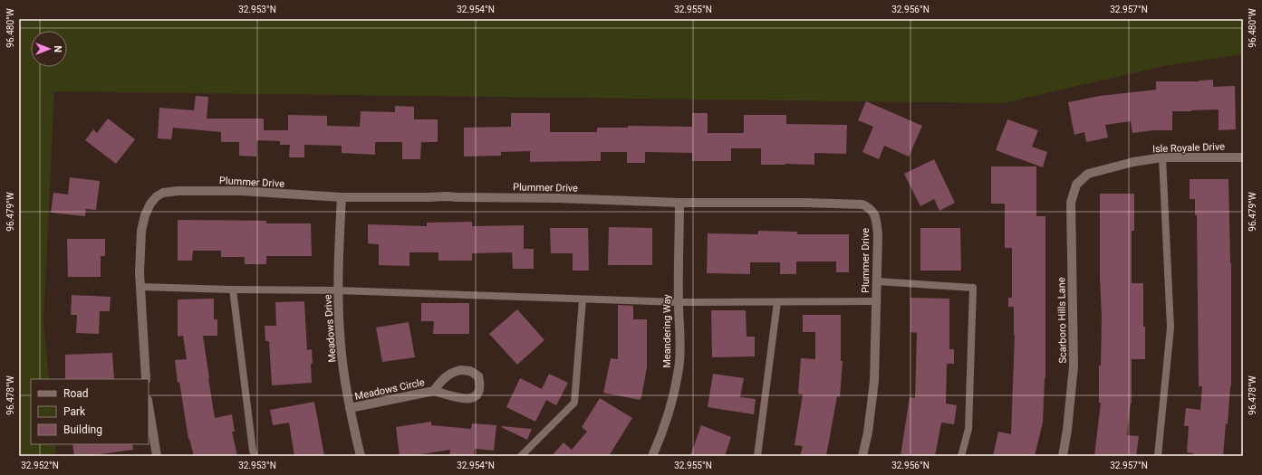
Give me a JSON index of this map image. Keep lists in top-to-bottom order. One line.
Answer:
{"streets":{"street":["Isle Royale Drive","Plummer Drive","Scarboro Hills Lane","Meadows Drive","Meandering Way","Meadows Circle"]},"crossings":[["Isle Royale Drive","Scarboro Hills Lane"],["Plummer Drive","Meadows Drive"],["Plummer Drive","Meandering Way"],["Meadows Drive","Meadows Circle"]],"legend":["Road","Park","Building"],"north":"right","coordinates":["32.953°N","32.954°N","32.955°N","32.956°N","32.957°N","96.480°W","96.479°W","96.478°W","32.952°N"]}
